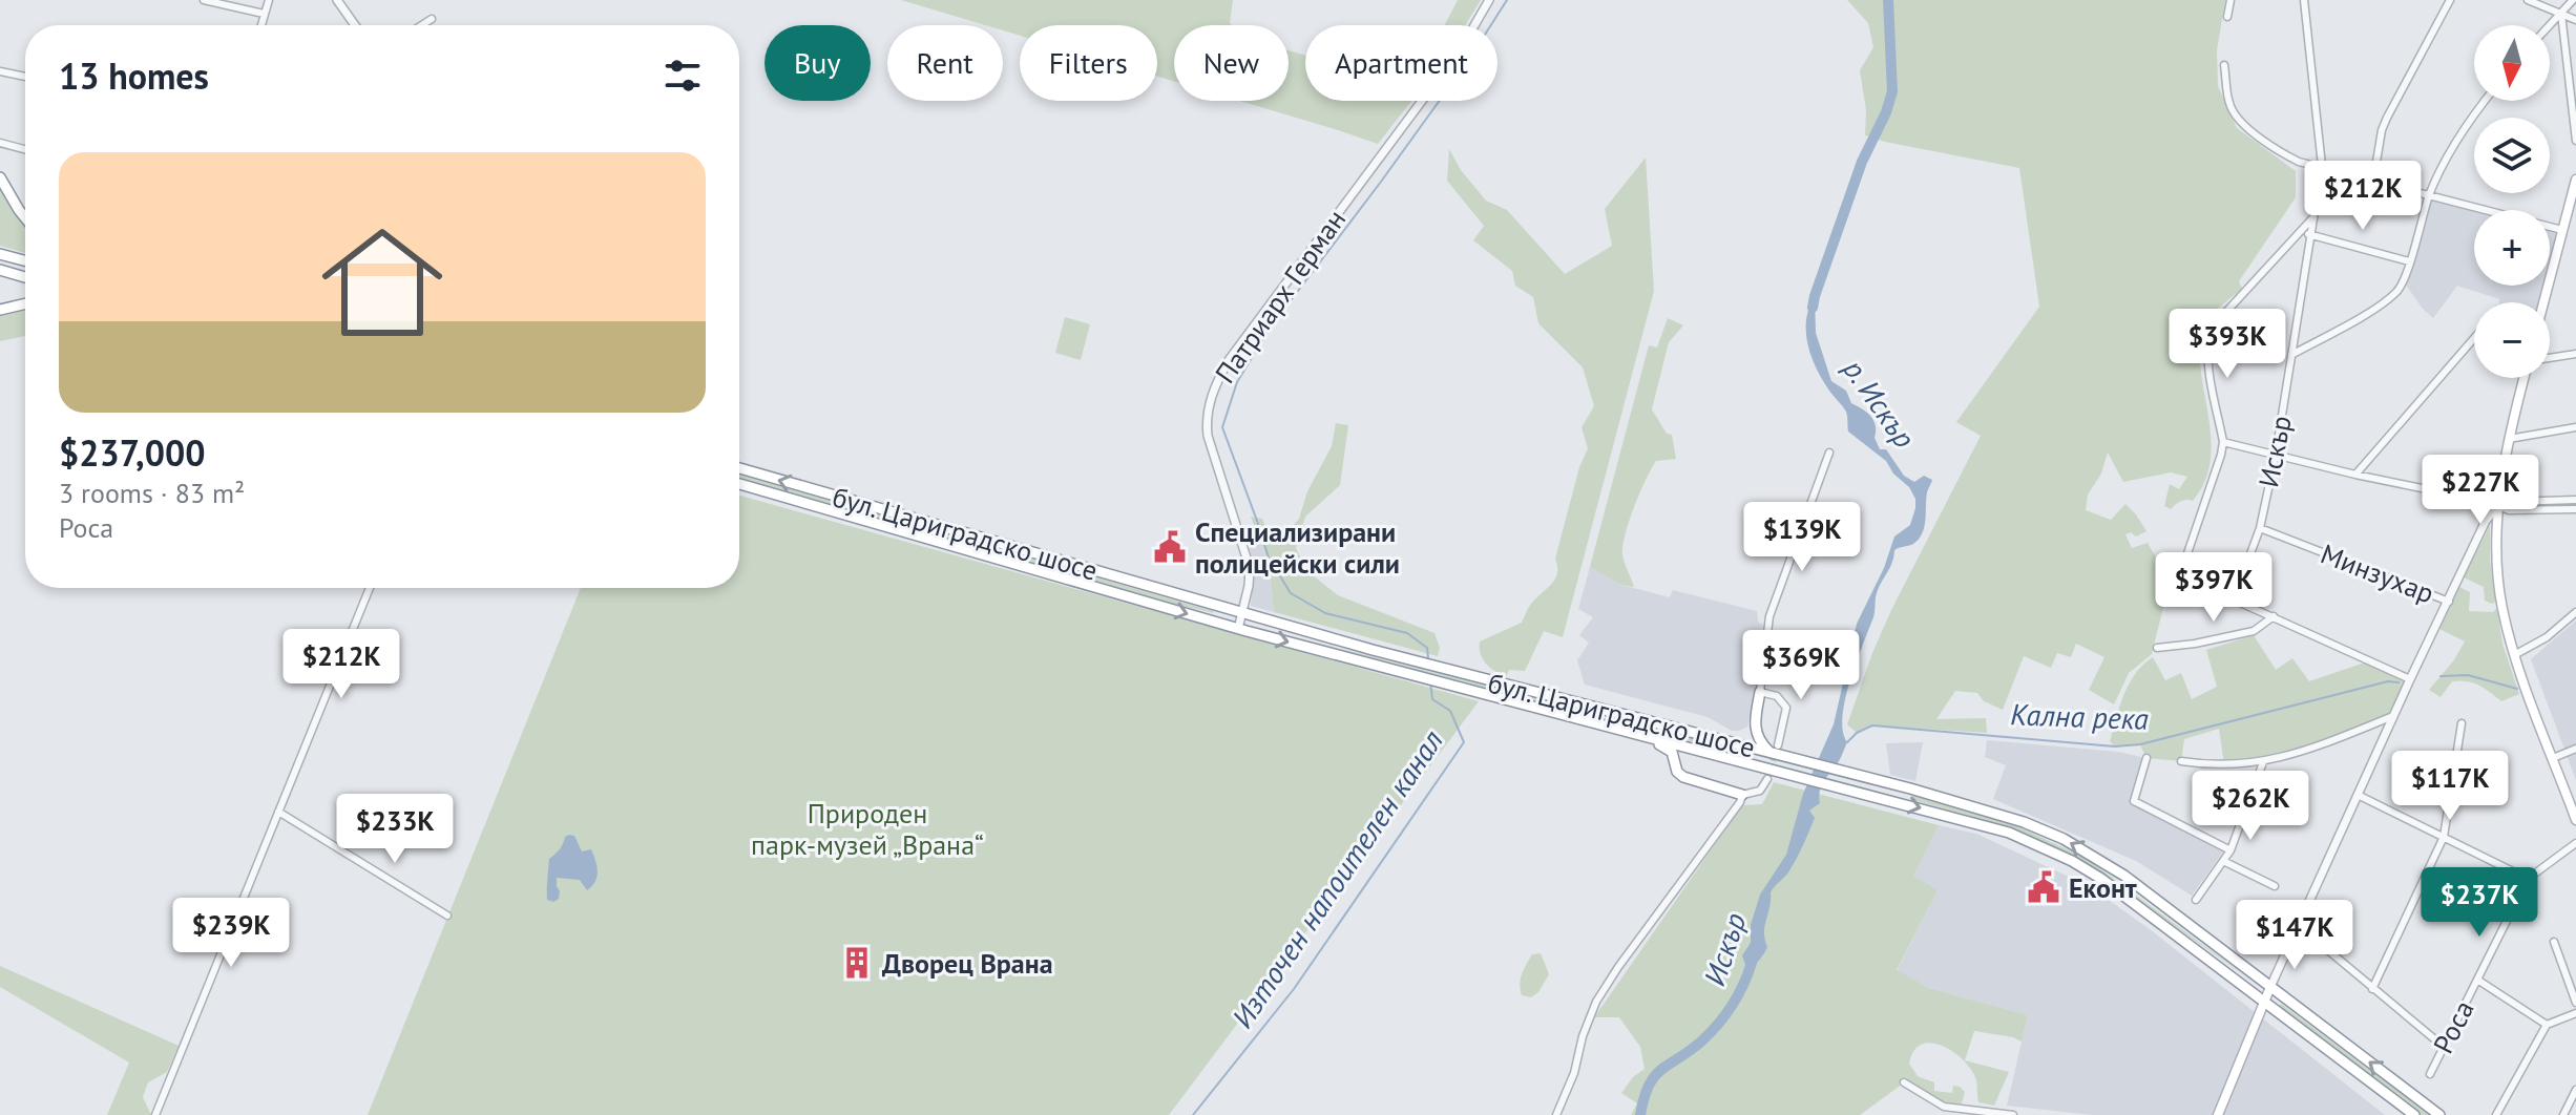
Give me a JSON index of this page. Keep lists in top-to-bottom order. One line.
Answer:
{"streets":{"highway":["бул. Цариградско шосе"],"street":["Патриарх Герман","Искър","Минзухар","Роса"]},"crossings":[["Патриарх Герман","бул. Цариградско шосе"],["Искър","Минзухар"]],"water":["р. Искър","Кална река","Източен напоителен канал","Искър"],"parks":["Природен парк-музей „Врана“"],"places":{"public building":["Специализирани полицейски сили","Еконт"],"building":["Дворец Врана"]},"north":"bottom","page":{"map_buttons":["+","−"],"chip":["Buy","Rent","Filters","New","Apartment"],"heading":"13 homes","list":[{"name":"$237,000","note":"3 rooms · 83 m² · Роса"}],"price":["$212K","$393K","$227K","$139K","$397K","$212K","$369K","$117K","$262K","$233K","$237K","$239K","$147K"]}}
